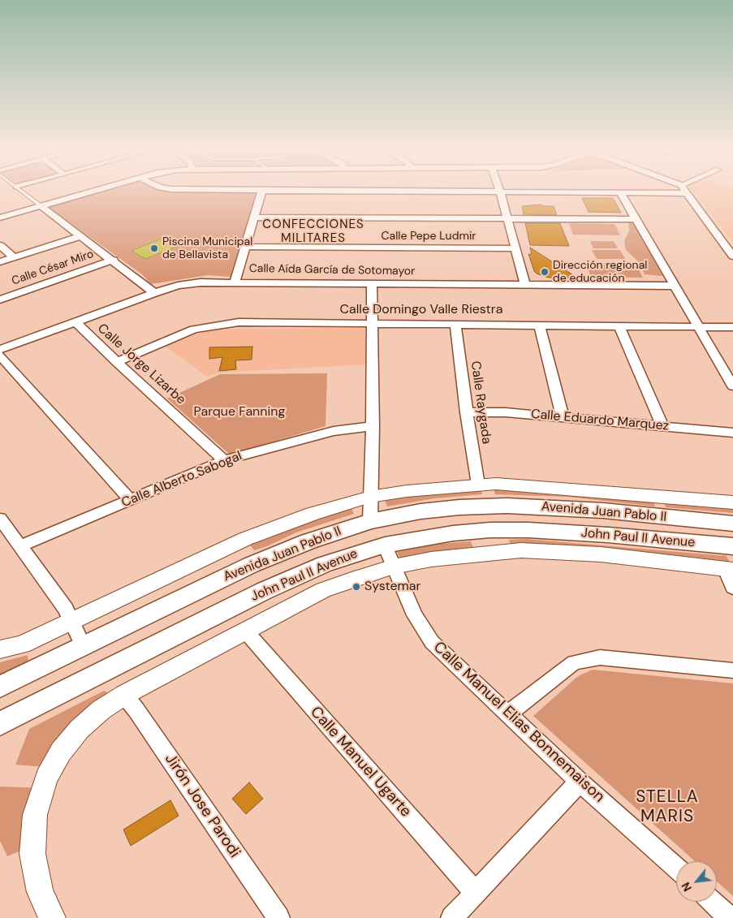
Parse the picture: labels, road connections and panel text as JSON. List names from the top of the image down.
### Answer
{
  "streets": {
    "main road": ["Avenida Juan Pablo II", "John Paul II Avenue"],
    "street": [
      "Calle Pepe Ludmir",
      "Calle César Miro",
      "Calle Aída García de Sotomayor",
      "Calle Domingo Valle Riestra",
      "Calle Jorge Lizarbe",
      "Calle Raygada",
      "Calle Eduardo Marquez",
      "Calle Alberto Sabogal",
      "Calle Manuel Elias Bonnemaison",
      "Calle Manuel Ugarte",
      "Jirón Jose Parodi"
    ]
  },
  "crossings": [
    ["Calle Aída García de Sotomayor", "Calle Jorge Lizarbe"],
    ["Calle Domingo Valle Riestra", "Calle Jorge Lizarbe"],
    ["Calle Domingo Valle Riestra", "Calle Raygada"],
    ["Calle Jorge Lizarbe", "Calle Alberto Sabogal"],
    ["Calle Raygada", "Calle Eduardo Marquez"],
    ["John Paul II Avenue", "Calle Manuel Elias Bonnemaison"],
    ["John Paul II Avenue", "Calle Manuel Ugarte"],
    ["John Paul II Avenue", "Jirón Jose Parodi"]
  ],
  "districts": ["CONFECCIONES MILITARES", "STELLA MARIS"],
  "parks": ["Parque Fanning"],
  "places": ["Piscina Municipal de Bellavista", "Dirección regional de educación", "Systemar"],
  "north": "bottom left"
}
